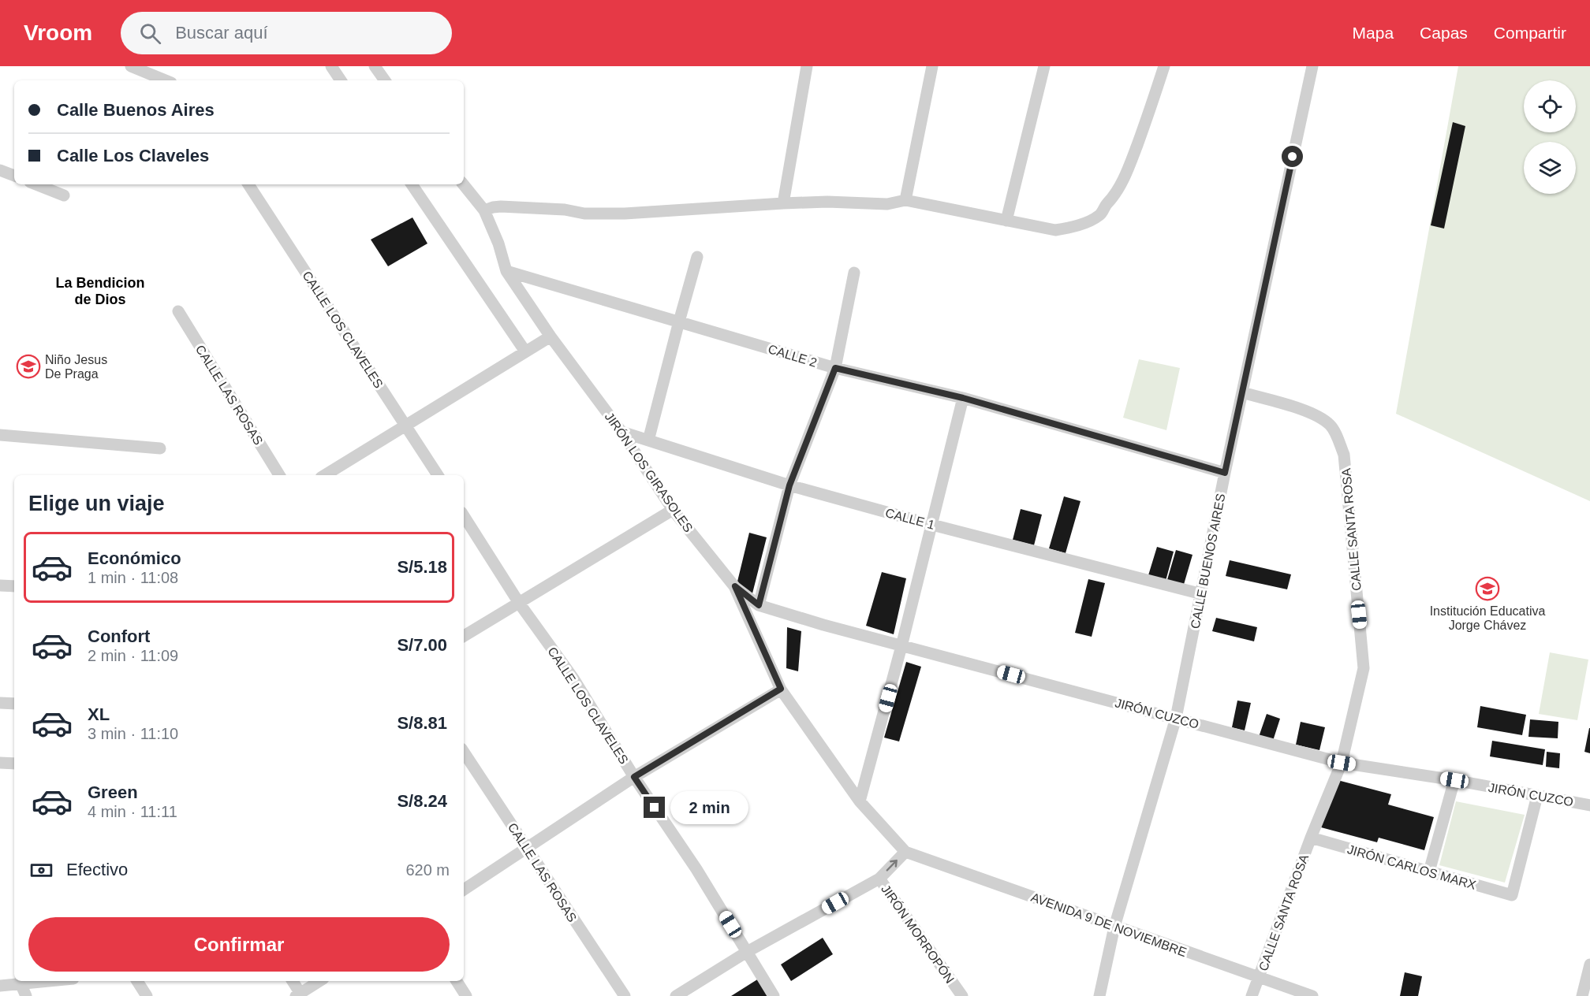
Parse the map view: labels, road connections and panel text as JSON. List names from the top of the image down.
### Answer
{
  "streets": {
    "street": [
      "CALLE LOS CLAVELES",
      "CALLE 2",
      "CALLE LAS ROSAS",
      "JIRÓN LOS GIRASOLES",
      "CALLE 1",
      "CALLE SANTA ROSA",
      "CALLE BUENOS AIRES",
      "JIRÓN CUZCO",
      "JIRÓN CARLOS MARX",
      "AVENIDA 9 DE NOVIEMBRE",
      "JIRÓN MORROPÓN"
    ]
  },
  "crossings": [
    ["CALLE 2", "JIRÓN LOS GIRASOLES"],
    ["CALLE 2", "CALLE BUENOS AIRES"],
    ["JIRÓN LOS GIRASOLES", "CALLE 1"],
    ["JIRÓN LOS GIRASOLES", "JIRÓN CUZCO"],
    ["JIRÓN LOS GIRASOLES", "AVENIDA 9 DE NOVIEMBRE"],
    ["JIRÓN LOS GIRASOLES", "JIRÓN MORROPÓN"],
    ["CALLE 1", "CALLE BUENOS AIRES"],
    ["CALLE SANTA ROSA", "CALLE BUENOS AIRES"],
    ["CALLE SANTA ROSA", "JIRÓN CUZCO"],
    ["CALLE SANTA ROSA", "JIRÓN CARLOS MARX"],
    ["CALLE SANTA ROSA", "AVENIDA 9 DE NOVIEMBRE"],
    ["CALLE BUENOS AIRES", "JIRÓN CUZCO"],
    ["CALLE BUENOS AIRES", "AVENIDA 9 DE NOVIEMBRE"],
    ["JIRÓN CUZCO", "JIRÓN CARLOS MARX"],
    ["AVENIDA 9 DE NOVIEMBRE", "JIRÓN MORROPÓN"]
  ],
  "districts": ["La Bendicion de Dios"],
  "places": {
    "school or university": ["Niño Jesus De Praga", "Institución Educativa Jorge Chávez"]
  },
  "page": {
    "header": "Vroom",
    "search": "Buscar aquí",
    "nav": ["Mapa", "Capas", "Compartir"],
    "banner": ["Calle Buenos Aires", "Calle Los Claveles"],
    "heading": "Elige un viaje",
    "list": [
      {
        "name": "Económico",
        "note": "1 min · 11:08",
        "value": "S/5.18"
      },
      {
        "name": "Confort",
        "note": "2 min · 11:09",
        "value": "S/7.00"
      },
      {
        "name": "XL",
        "note": "3 min · 11:10",
        "value": "S/8.81"
      },
      {
        "name": "Green",
        "note": "4 min · 11:11",
        "value": "S/8.24"
      }
    ],
    "bubble": "2 min",
    "pay": ["Efectivo", "620 m"],
    "buttons": "Confirmar"
  }
}
